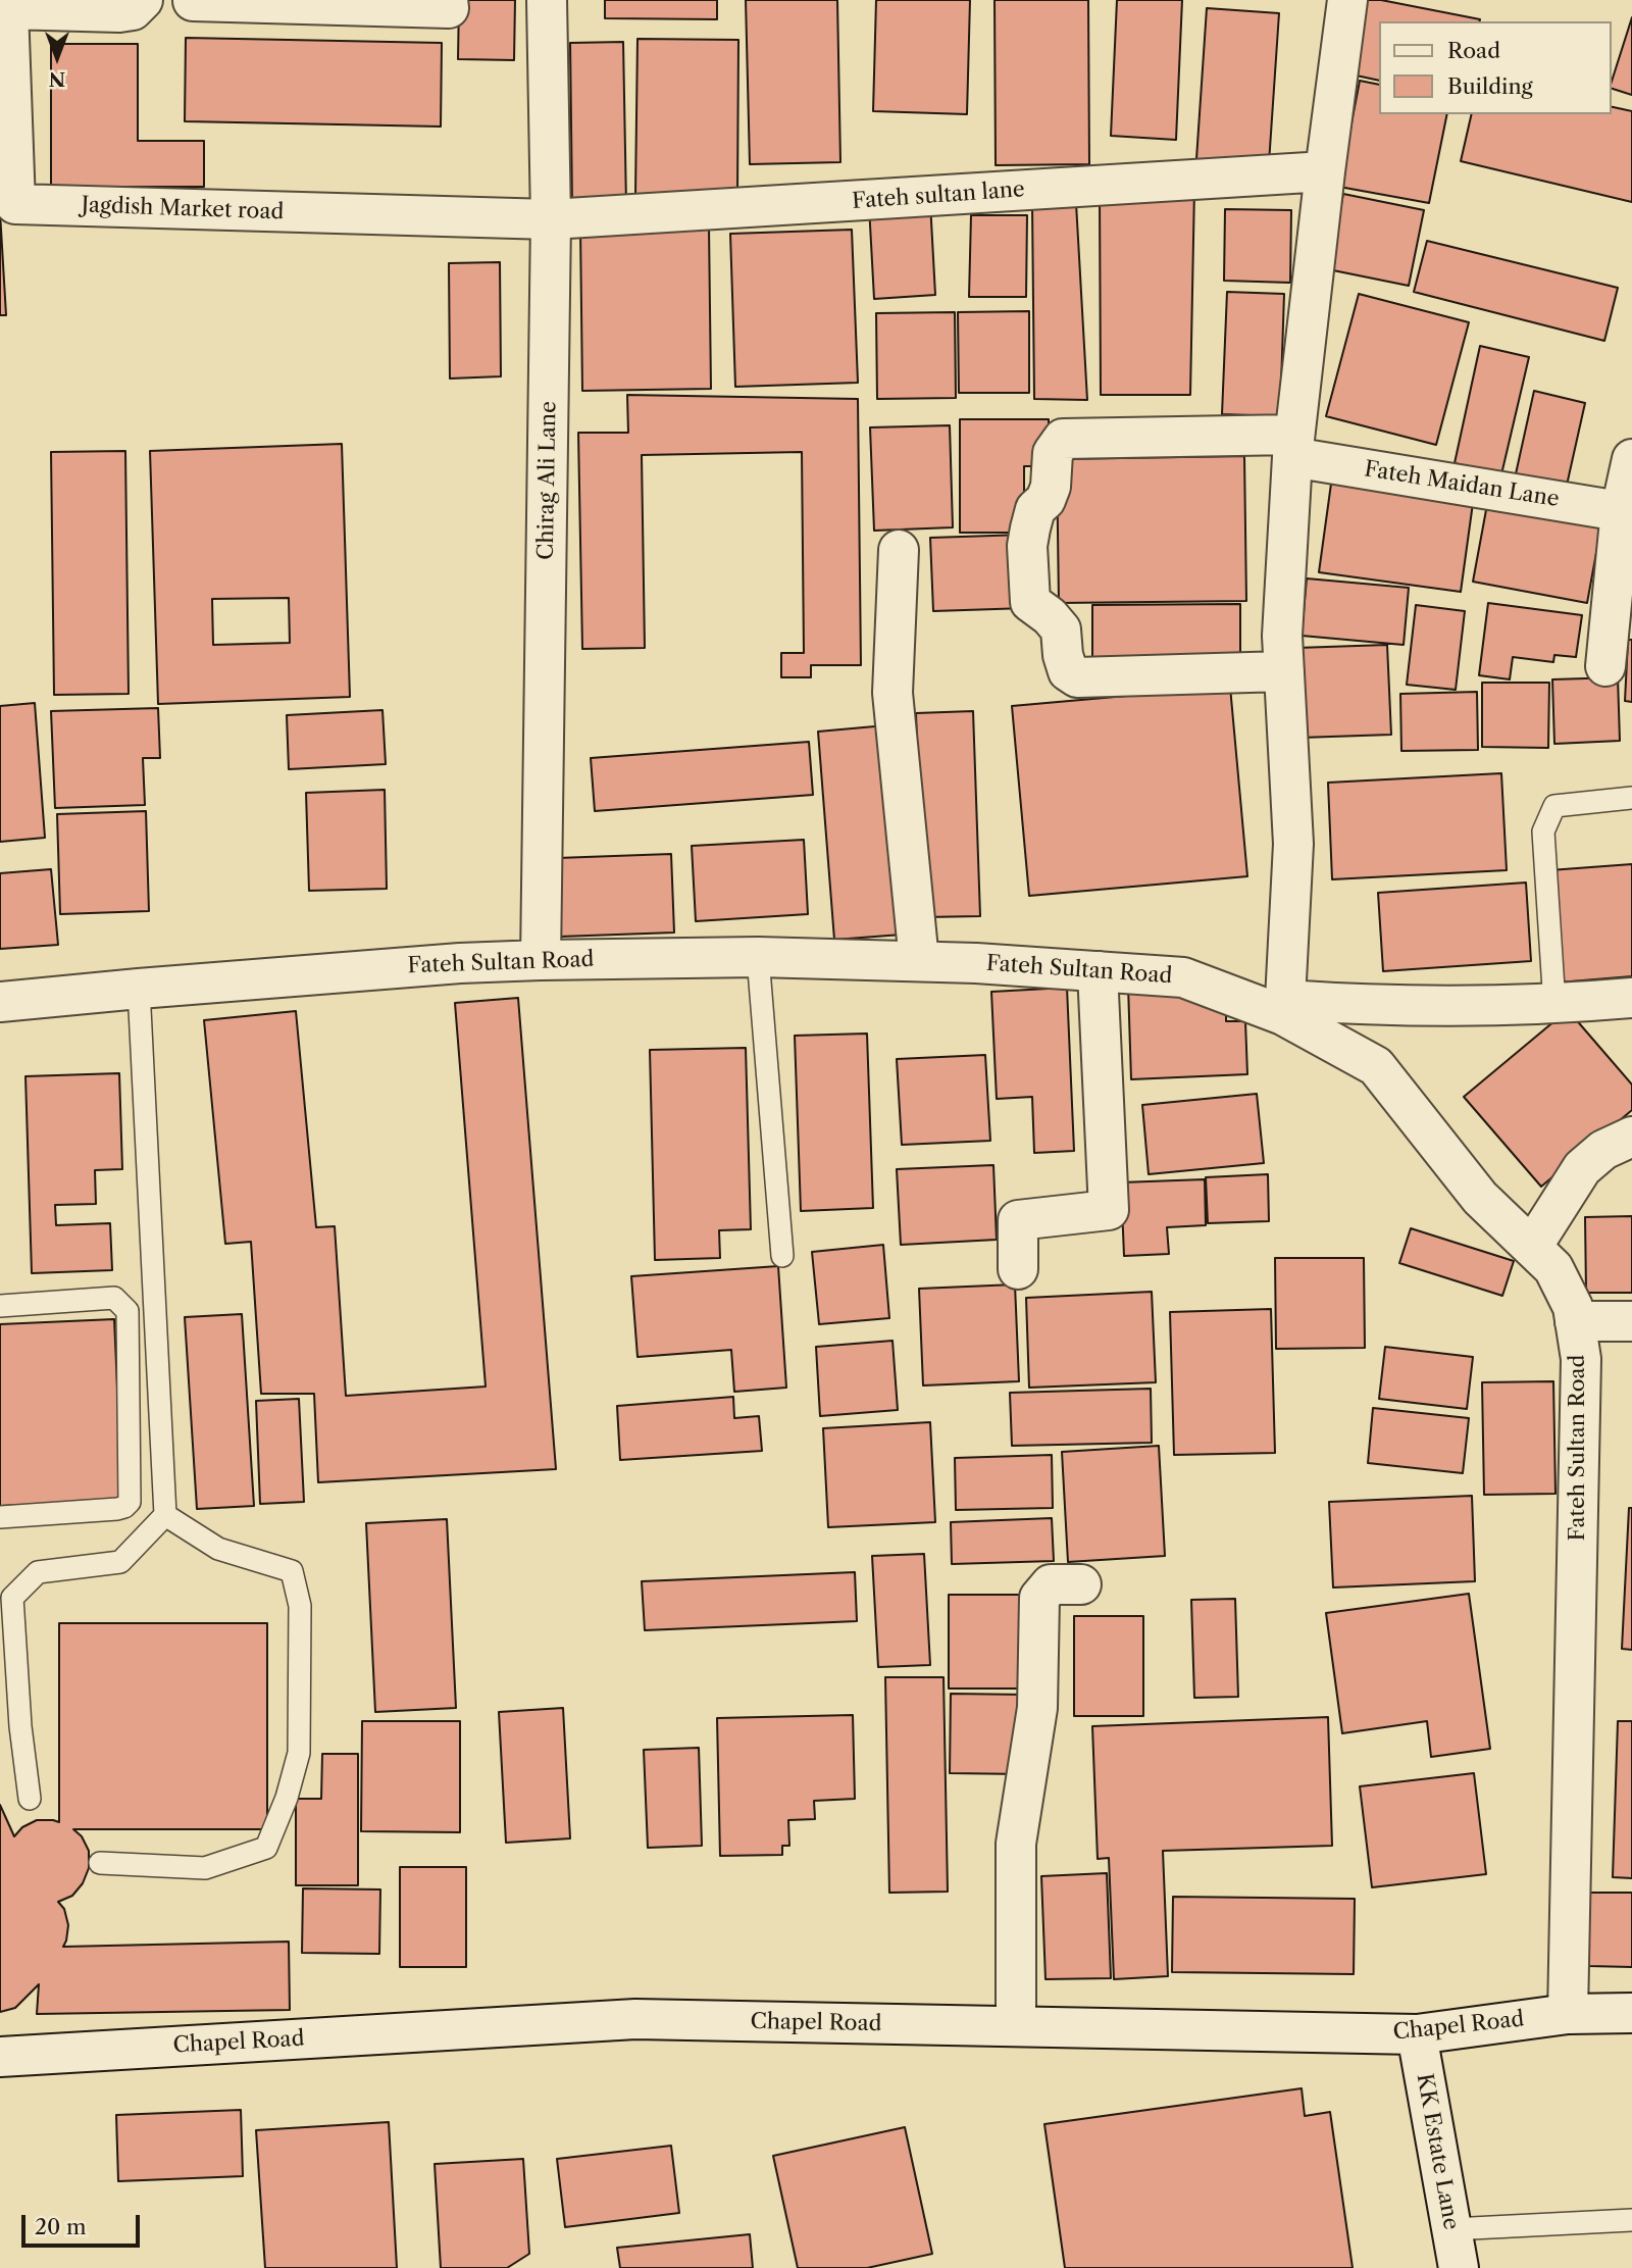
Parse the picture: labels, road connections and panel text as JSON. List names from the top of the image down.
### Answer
{
  "streets": {
    "street": [
      "Fateh sultan lane",
      "Jagdish Market road",
      "Chirag Ali Lane",
      "Fateh Maidan Lane",
      "Fateh Sultan Road",
      "Chapel Road",
      "KK Estate Lane"
    ]
  },
  "crossings": [
    ["Fateh sultan lane", "Jagdish Market road"],
    ["Fateh sultan lane", "Chirag Ali Lane"],
    ["Jagdish Market road", "Chirag Ali Lane"],
    ["Chirag Ali Lane", "Fateh Sultan Road"],
    ["Fateh Sultan Road", "Chapel Road"],
    ["Chapel Road", "KK Estate Lane"]
  ],
  "legend": ["Road", "Building"],
  "scale_bar": "20 m",
  "north": "bottom"
}
